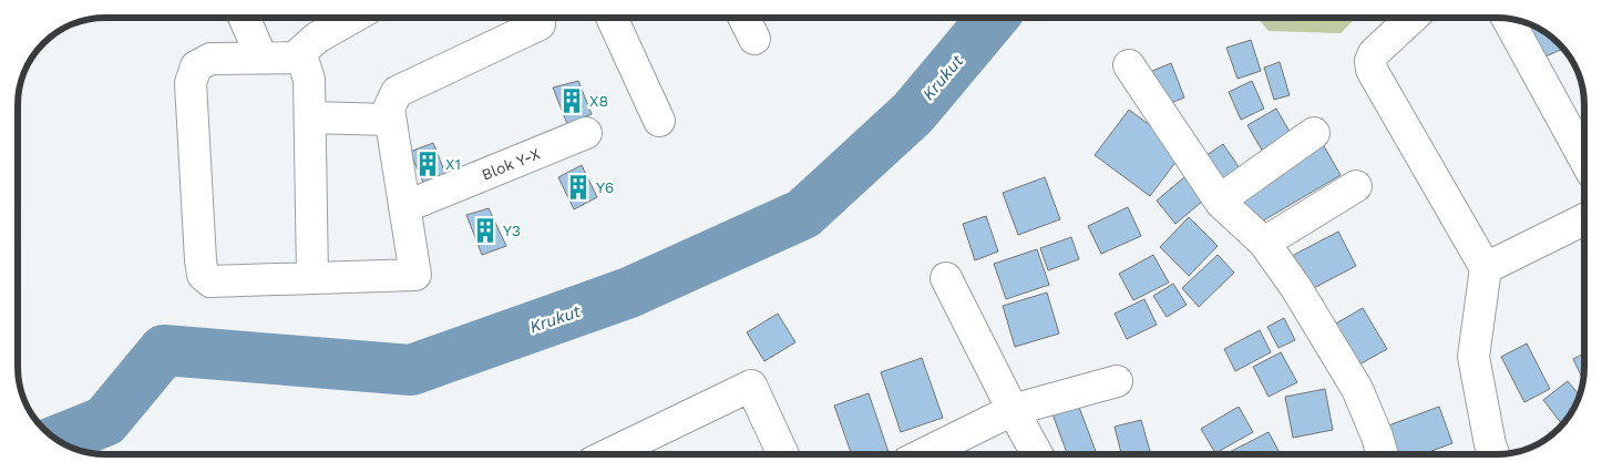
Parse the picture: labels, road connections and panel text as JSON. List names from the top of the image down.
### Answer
{
  "streets": {
    "street": ["Blok Y-X"]
  },
  "water": ["Krukut"],
  "places": {
    "building": [
      "X8",
      "X1",
      "Y6",
      "Y3"
    ]
  }
}
